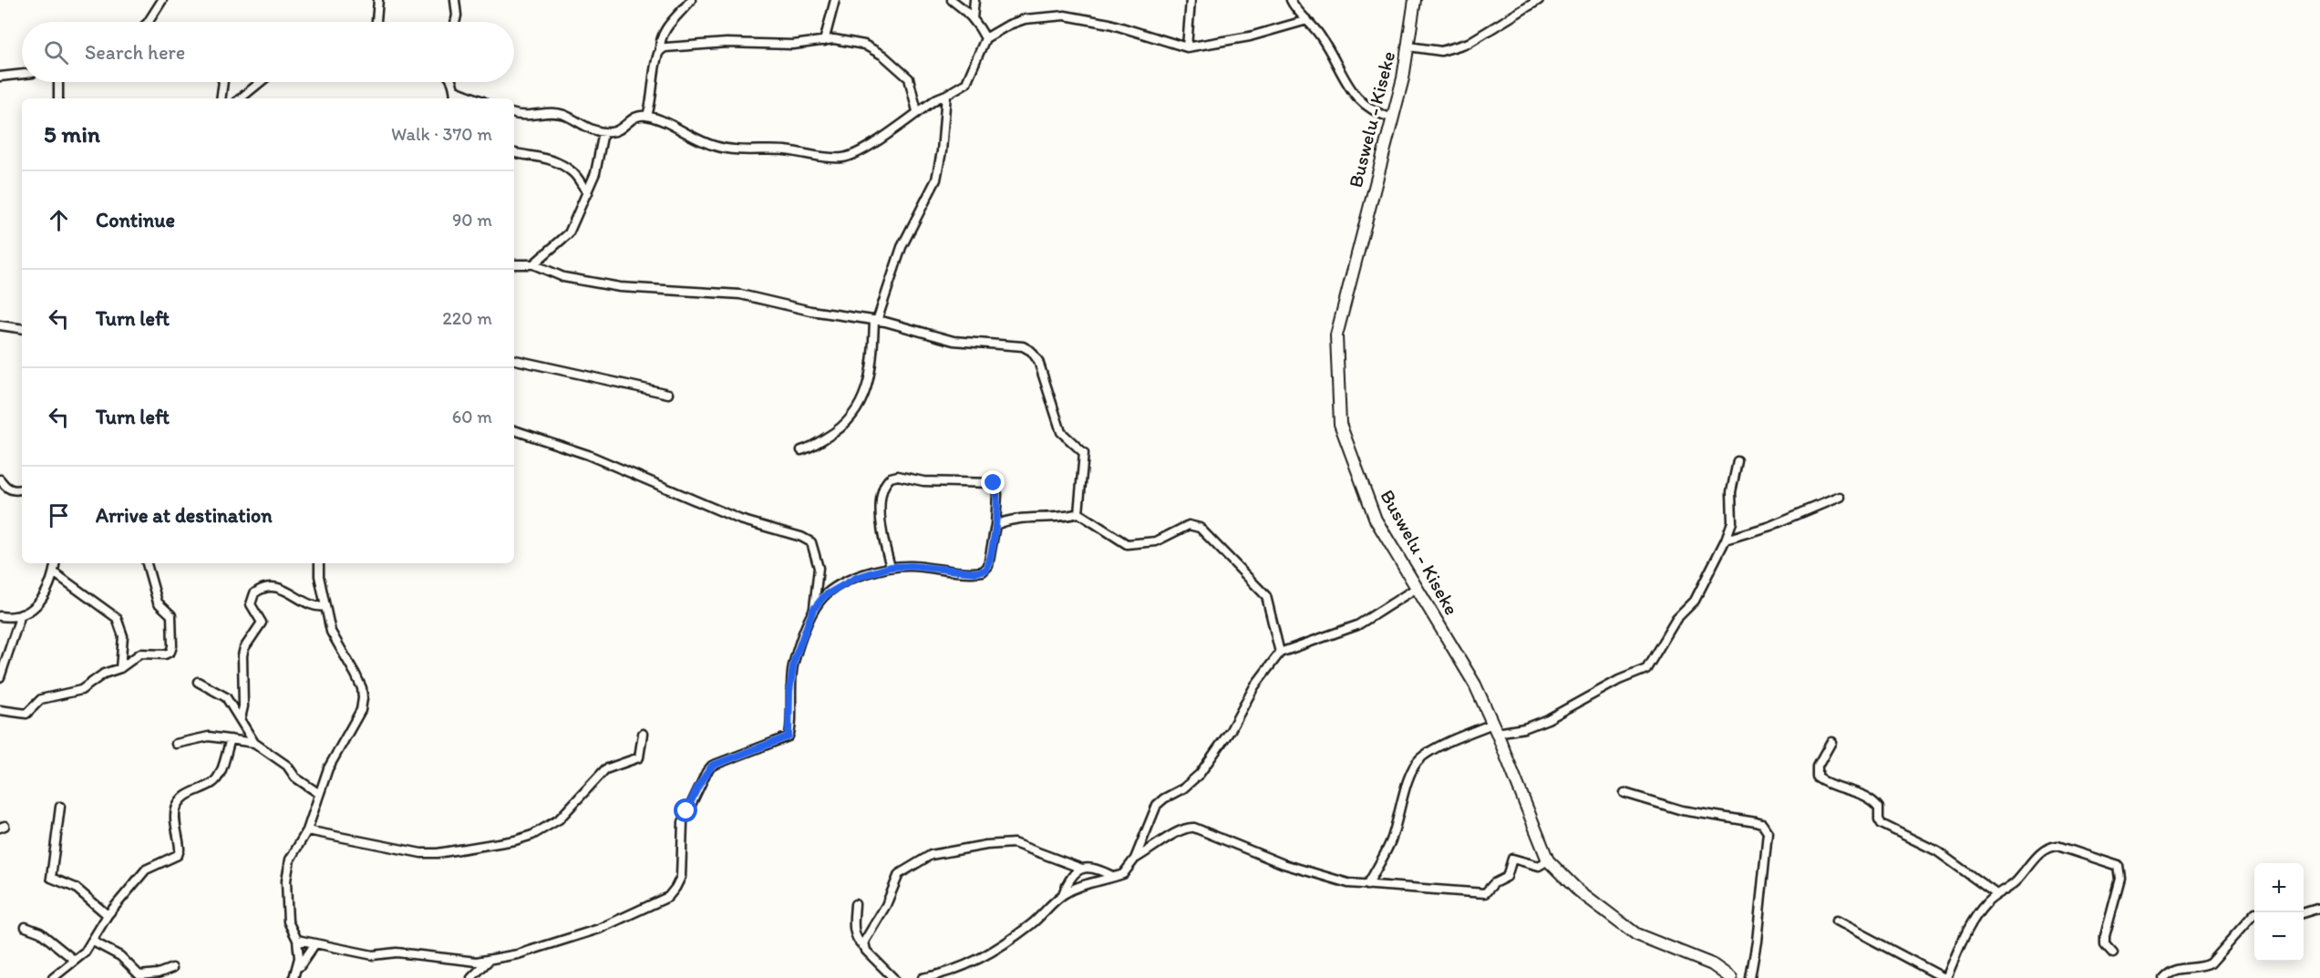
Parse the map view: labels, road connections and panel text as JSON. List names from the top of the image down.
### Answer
{
  "streets": {
    "main road": ["Buswelu - Kiseke"]
  },
  "page": {
    "search": "Search here",
    "heading": ["5 min", "Walk · 370 m"],
    "list": [
      ["Continue", "90 m"],
      ["Turn left", "220 m"],
      ["Turn left", "60 m"],
      "Arrive at destination"
    ],
    "map_buttons": ["+", "−"]
  }
}
